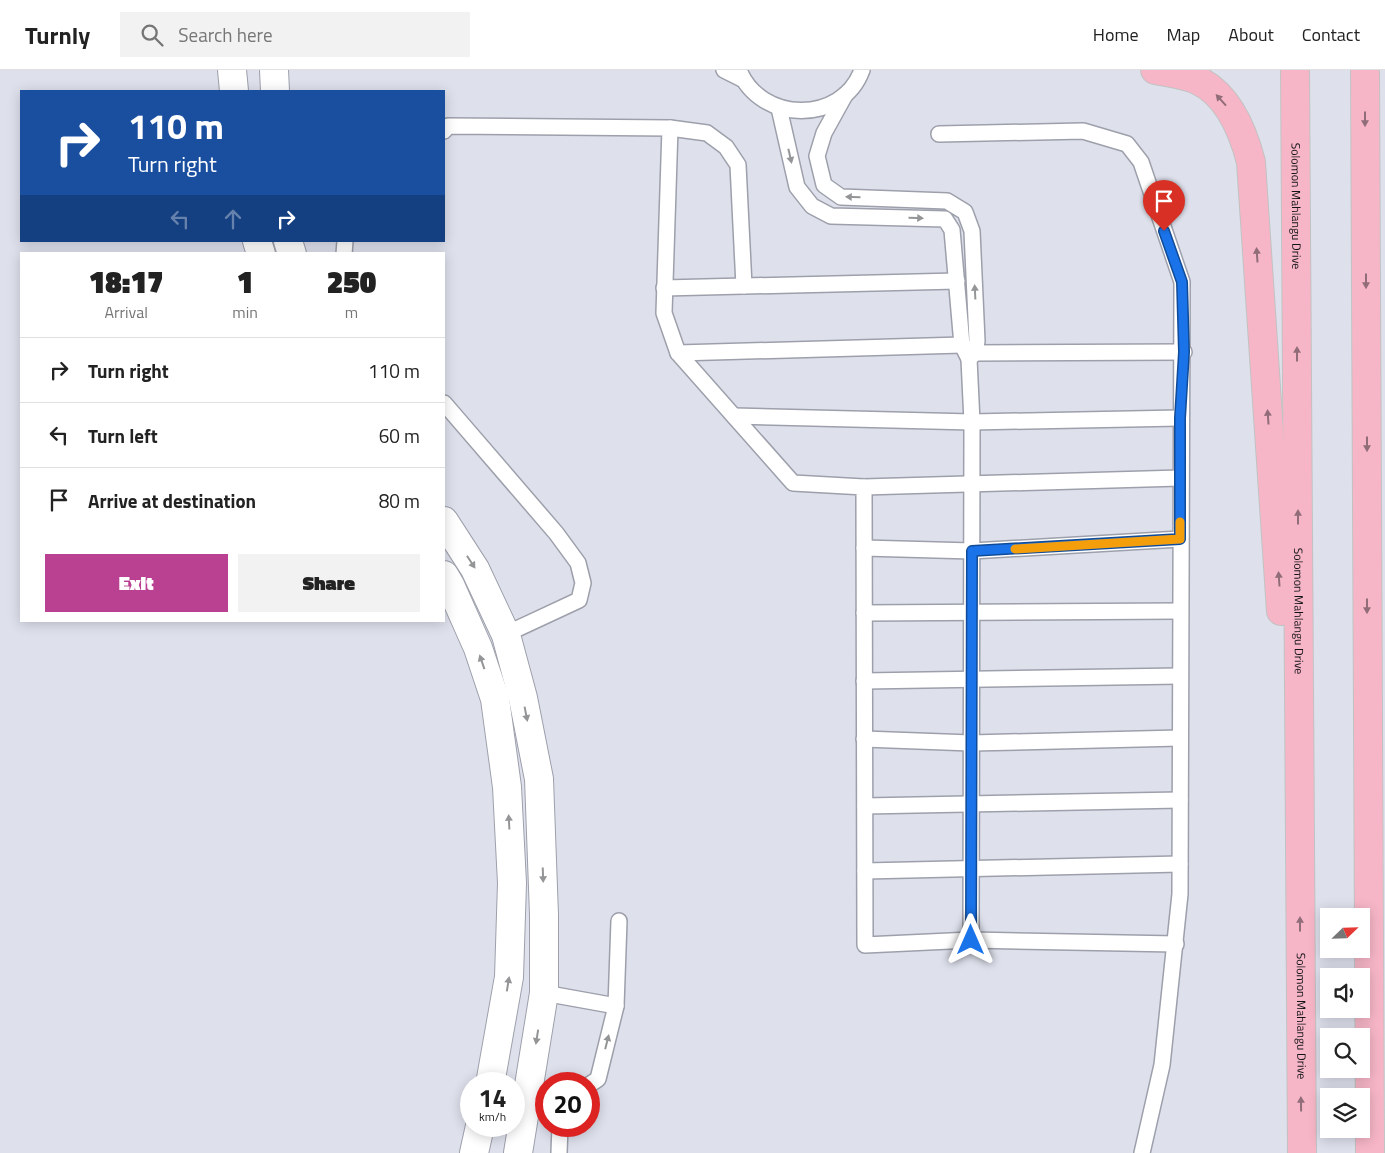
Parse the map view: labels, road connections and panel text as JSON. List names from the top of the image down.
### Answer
{
  "streets": {
    "main road": ["Solomon Mahlangu Drive"]
  },
  "north": "top right",
  "page": {
    "header": "Turnly",
    "search": "Search here",
    "nav": [
      "Home",
      "Map",
      "About",
      "Contact"
    ],
    "turn": ["110 m", "Turn right"],
    "eta": [
      "18:17",
      "Arrival",
      "1",
      "min",
      "250",
      "m"
    ],
    "list": [
      {
        "name": "Turn right",
        "value": "110 m"
      },
      {
        "name": "Turn left",
        "value": "60 m"
      },
      {
        "name": "Arrive at destination",
        "value": "80 m"
      }
    ],
    "buttons": ["Exit", "Share"],
    "speed": "14 km/h",
    "limit": "20"
  }
}
